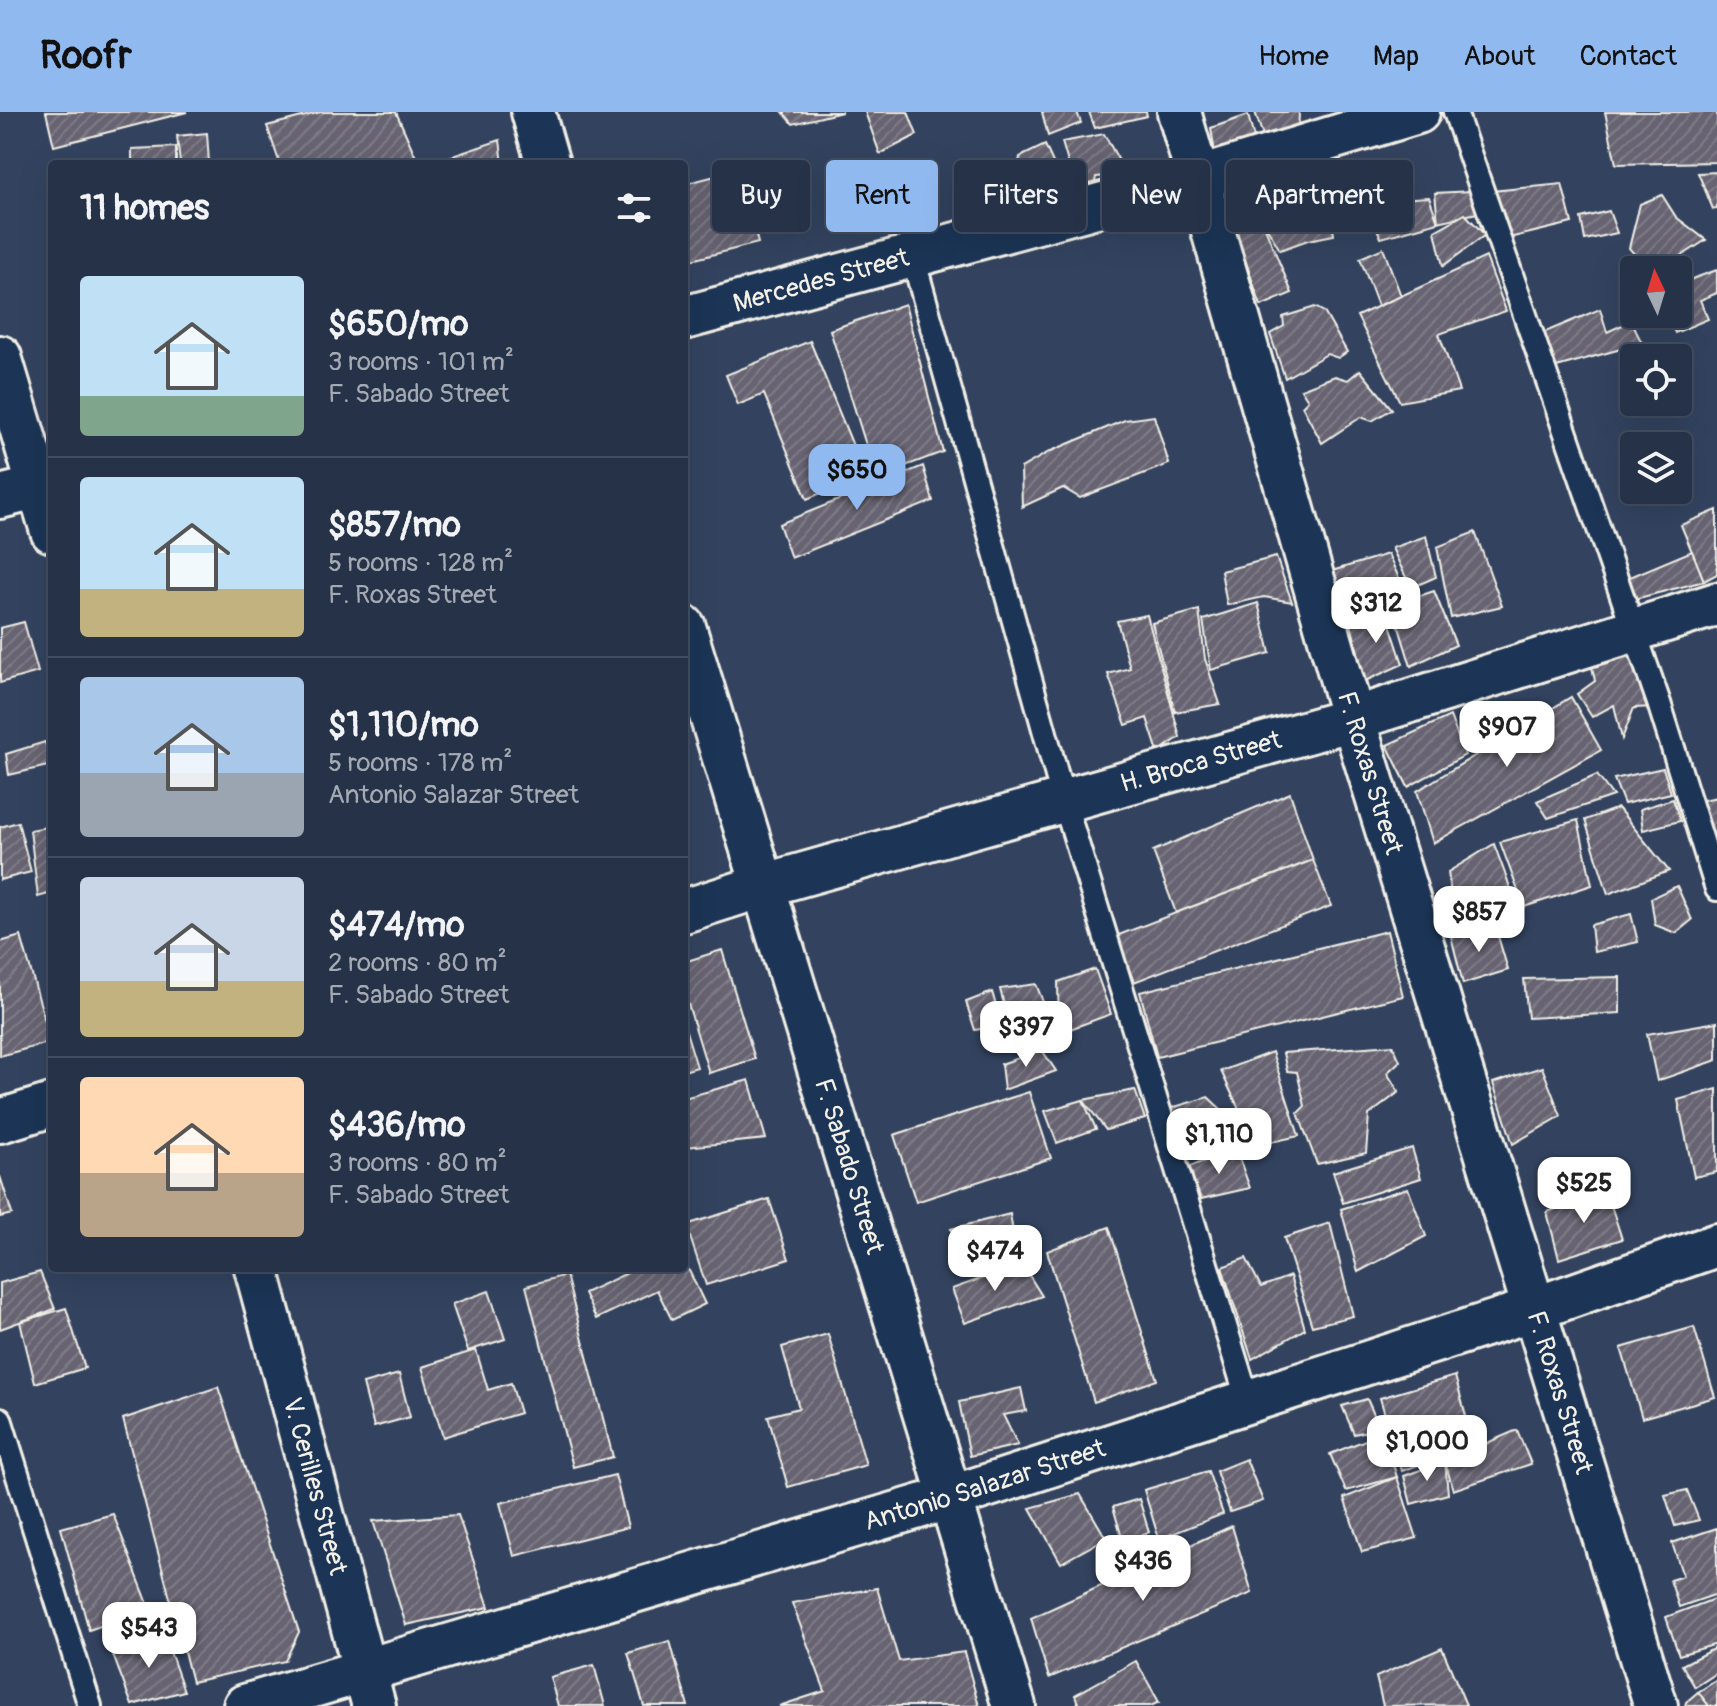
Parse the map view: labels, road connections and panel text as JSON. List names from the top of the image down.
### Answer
{
  "streets": {
    "street": [
      "Mercedes Street",
      "H. Broca Street",
      "F. Roxas Street",
      "F. Sabado Street",
      "Antonio Salazar Street",
      "V. Cerilles Street"
    ]
  },
  "crossings": [
    ["H. Broca Street", "F. Roxas Street"],
    ["H. Broca Street", "F. Sabado Street"],
    ["F. Roxas Street", "Antonio Salazar Street"],
    ["F. Sabado Street", "Antonio Salazar Street"],
    ["Antonio Salazar Street", "V. Cerilles Street"]
  ],
  "north": "top",
  "page": {
    "header": "Roofr",
    "nav": [
      "Home",
      "Map",
      "About",
      "Contact"
    ],
    "chip": [
      "Buy",
      "Rent",
      "Filters",
      "New",
      "Apartment"
    ],
    "heading": "11 homes",
    "list": [
      {
        "name": "$650/mo",
        "note": "3 rooms · 101 m² · F. Sabado Street"
      },
      {
        "name": "$857/mo",
        "note": "5 rooms · 128 m² · F. Roxas Street"
      },
      {
        "name": "$1,110/mo",
        "note": "5 rooms · 178 m² · Antonio Salazar Street"
      },
      {
        "name": "$474/mo",
        "note": "2 rooms · 80 m² · F. Sabado Street"
      },
      {
        "name": "$436/mo",
        "note": "3 rooms · 80 m² · F. Sabado Street"
      }
    ],
    "price": [
      "$650",
      "$312",
      "$907",
      "$857",
      "$397",
      "$1,110",
      "$525",
      "$474",
      "$1,000",
      "$436",
      "$543"
    ]
  }
}
